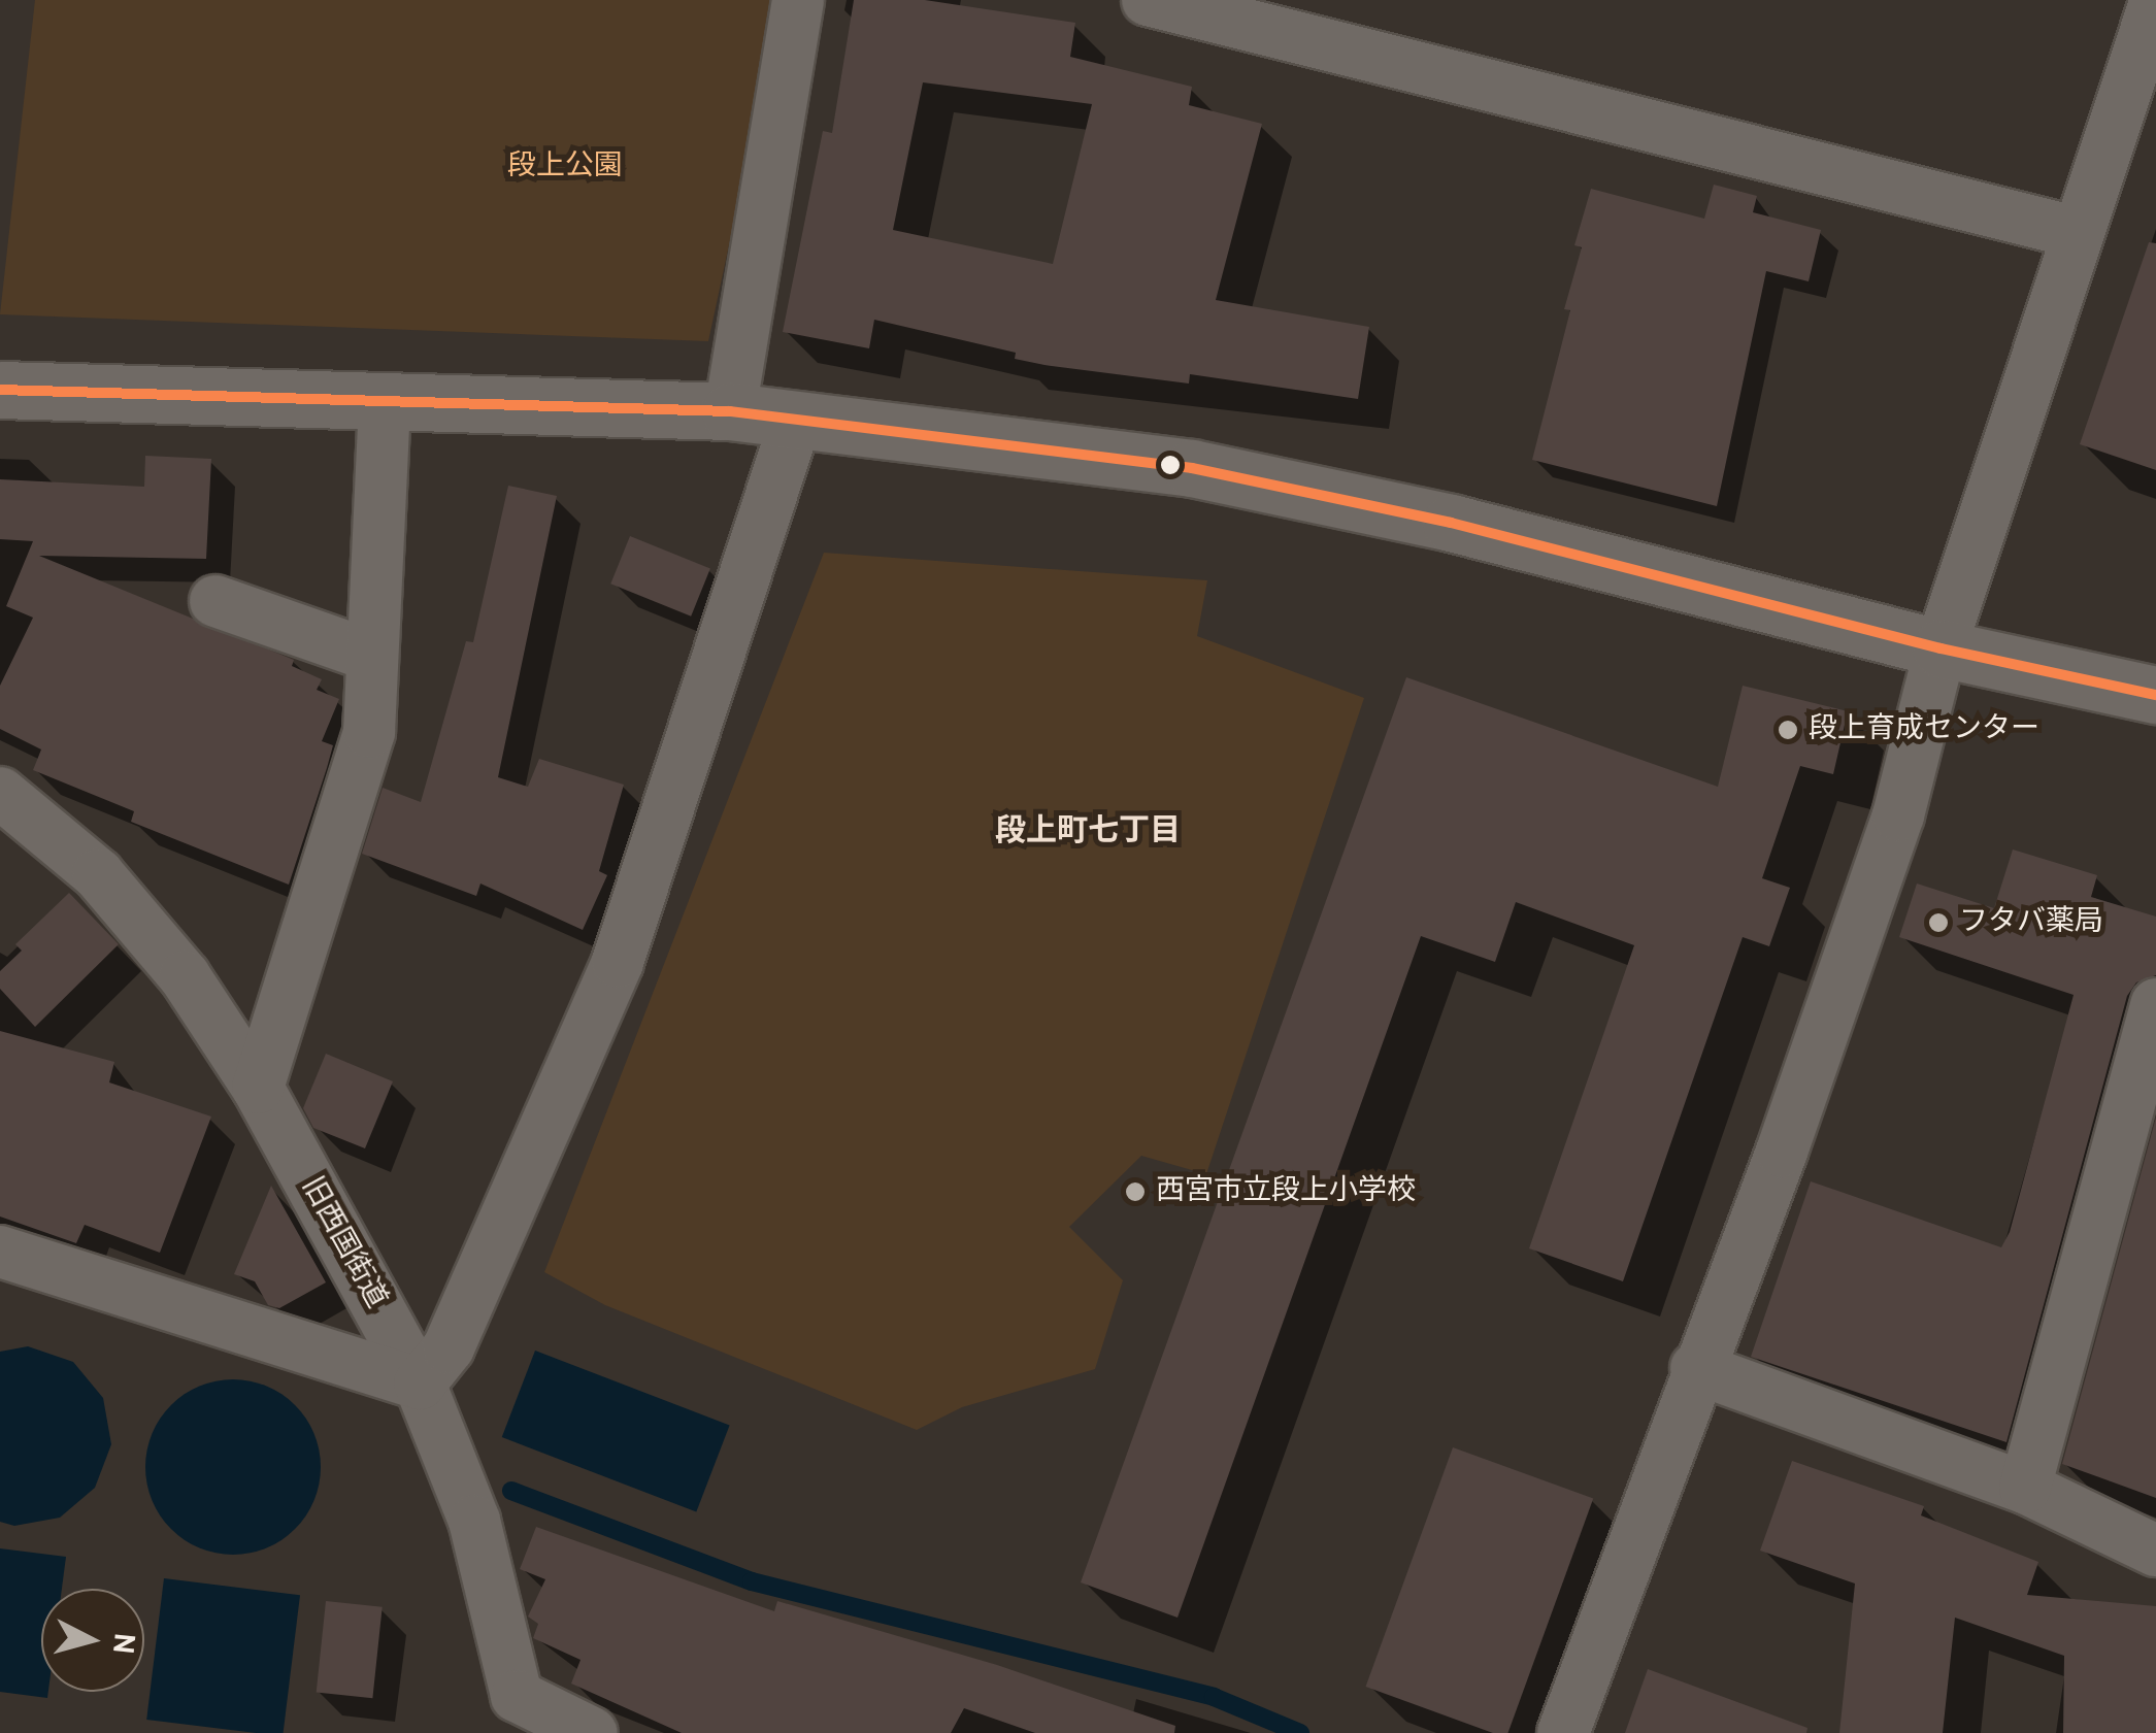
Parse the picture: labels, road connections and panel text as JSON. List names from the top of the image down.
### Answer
{
  "streets": {
    "street": ["旧西国街道"]
  },
  "districts": ["段上町七丁目"],
  "parks": ["段上公園"],
  "places": ["段上育成センター", "フタバ薬局", "西宮市立段上小学校"],
  "north": "right"
}
